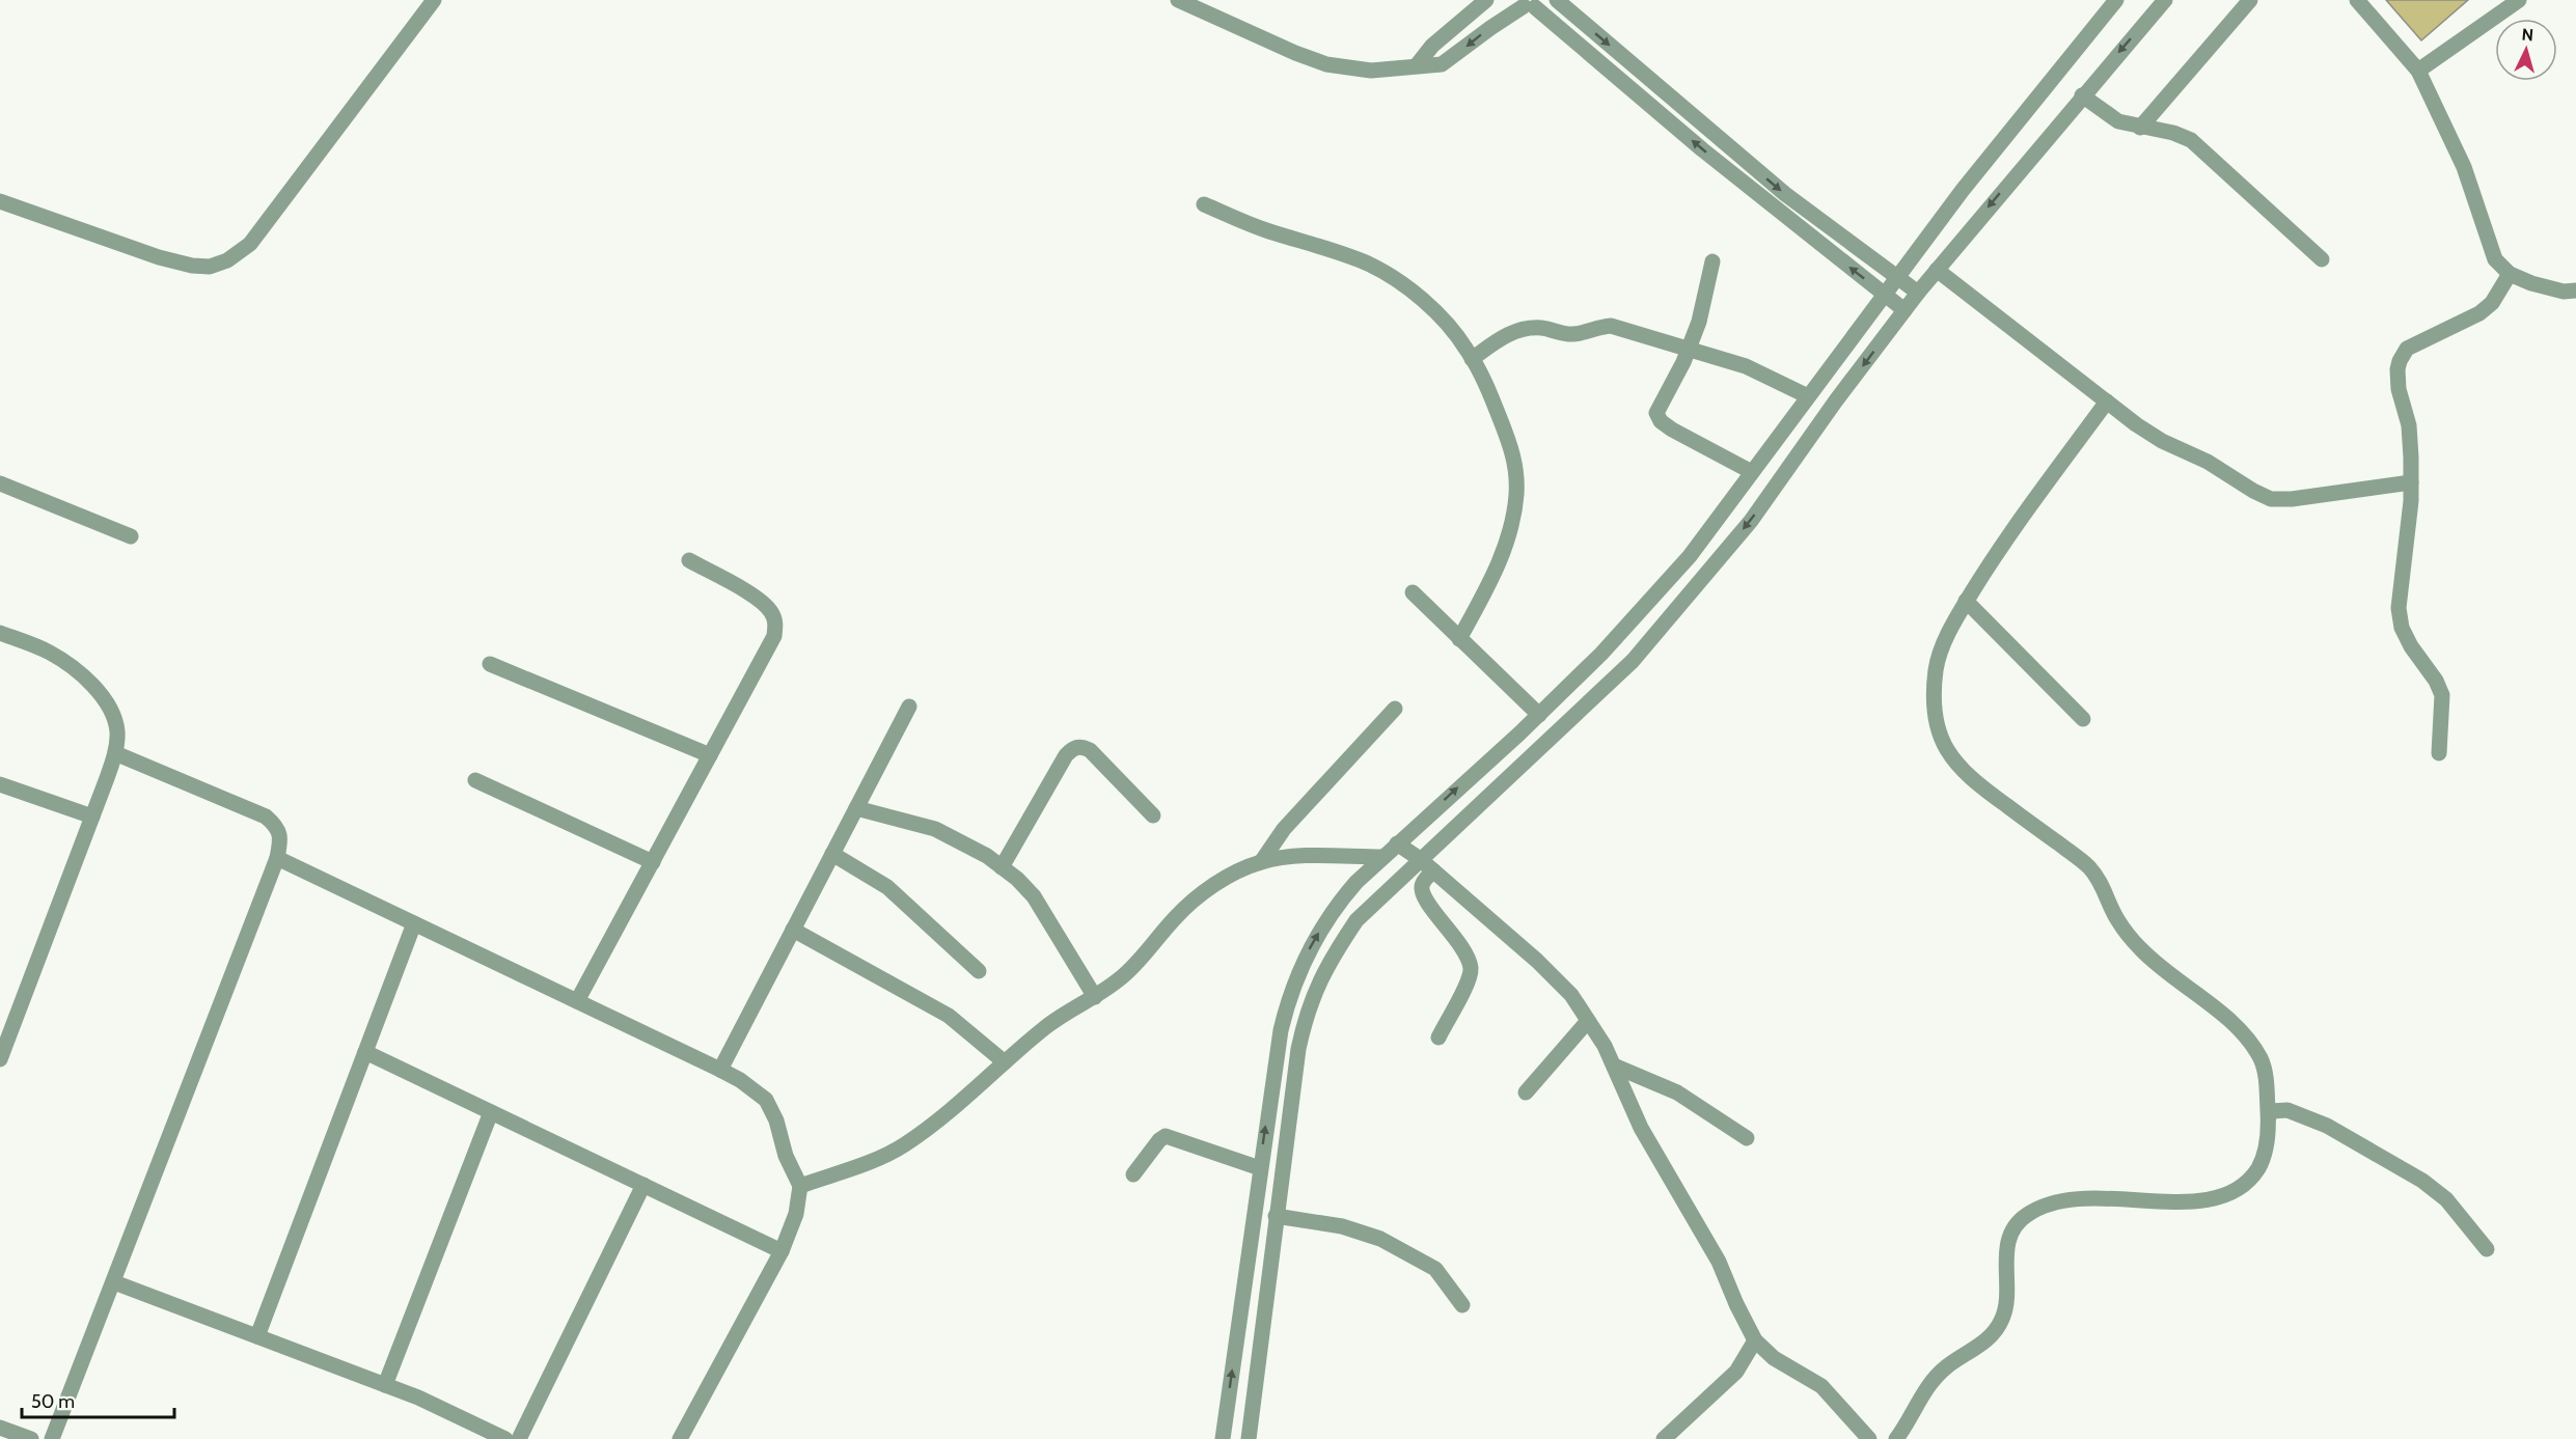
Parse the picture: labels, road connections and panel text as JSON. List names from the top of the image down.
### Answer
{
  "scale_bar": "50 m",
  "north": "top"
}
